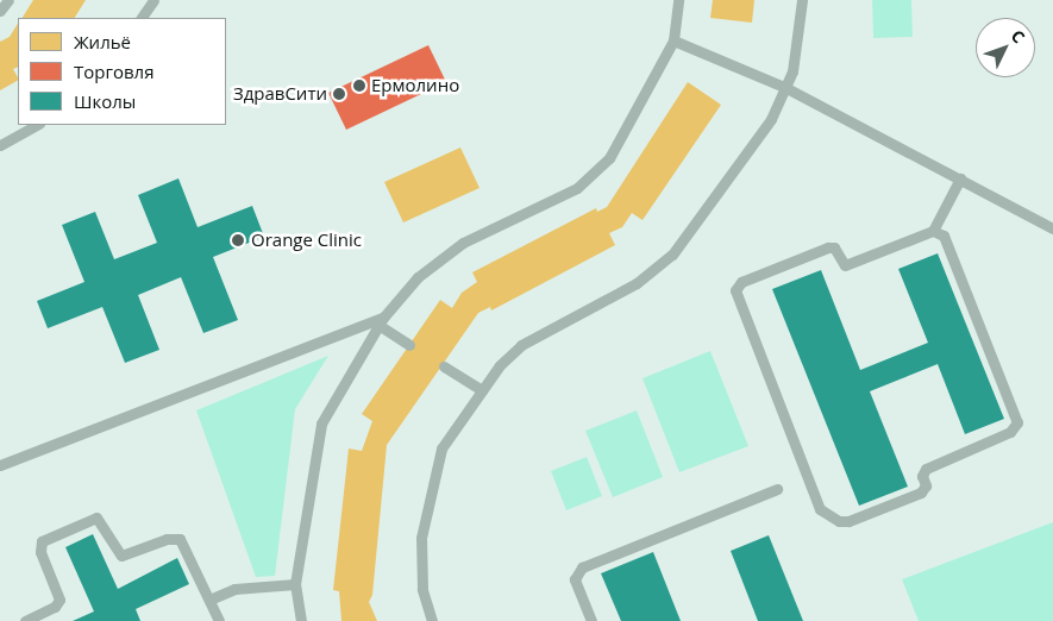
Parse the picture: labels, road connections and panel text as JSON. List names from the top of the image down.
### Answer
{
  "places": ["Ермолино", "ЗдравСити", "Orange Clinic"],
  "legend": ["Жильё", "Торговля", "Школы"],
  "north": "top right"
}
